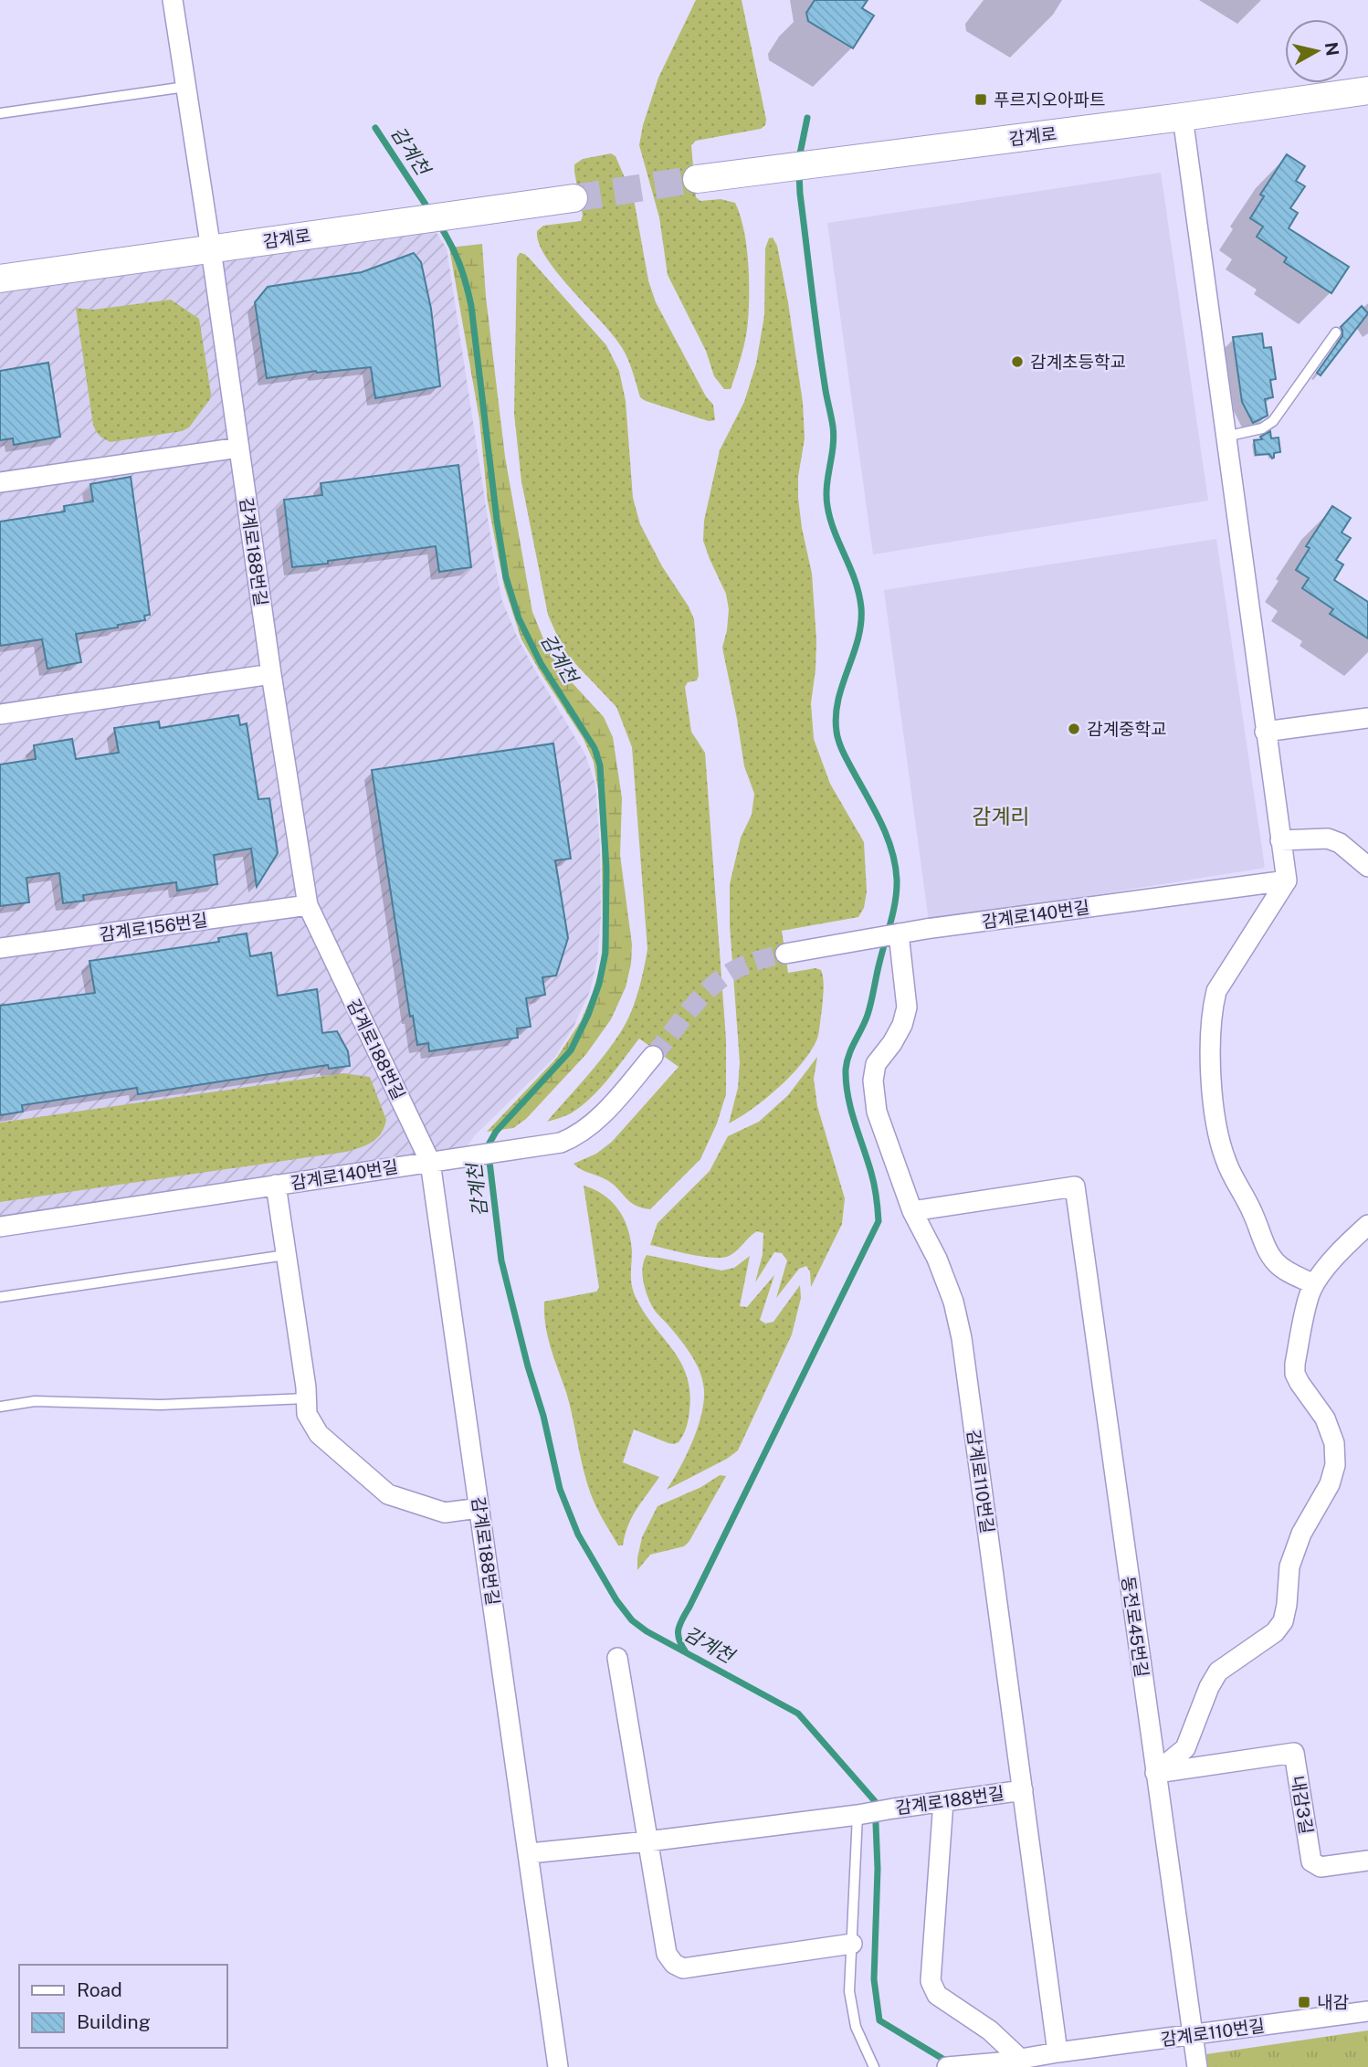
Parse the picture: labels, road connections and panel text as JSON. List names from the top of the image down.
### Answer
{
  "streets": {
    "main road": ["감계로"],
    "street": [
      "감계로188번길",
      "감계로140번길",
      "감계로156번길",
      "감계로110번길",
      "동전로45번길",
      "내감3길"
    ]
  },
  "crossings": [
    ["감계로", "감계로188번길"],
    ["감계로188번길", "감계로140번길"],
    ["감계로188번길", "감계로156번길"],
    ["감계로188번길", "감계로110번길"],
    ["감계로140번길", "감계로110번길"],
    ["감계로110번길", "동전로45번길"],
    ["동전로45번길", "내감3길"]
  ],
  "districts": ["감계리"],
  "water": ["감계천"],
  "places": {
    "transit": ["푸르지오아파트", "내감"],
    "other": ["감계초등학교", "감계중학교"]
  },
  "legend": ["Road", "Building"],
  "north": "right"
}
